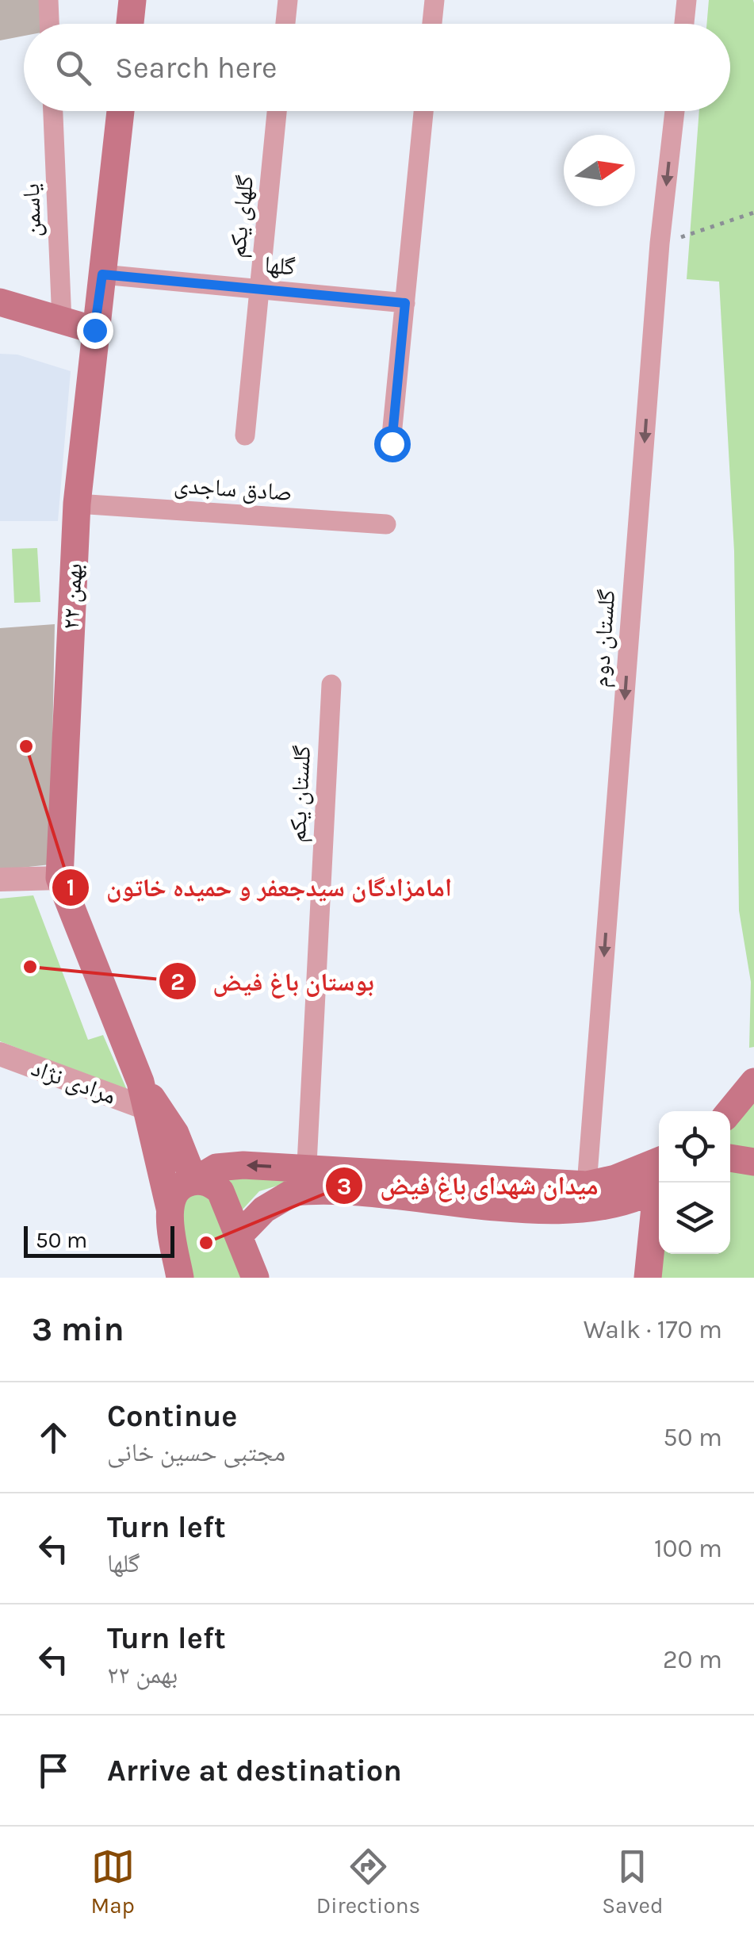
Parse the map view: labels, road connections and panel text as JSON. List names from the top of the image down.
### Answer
{
  "streets": {
    "main road": ["۲۲ بهمن"],
    "street": [
      "یاسمن",
      "گلهای یکم",
      "گلها",
      "صادق ساجدی",
      "گلستان دوم",
      "گلستان یکم",
      "مرادی نژاد"
    ]
  },
  "crossings": [
    ["گلهای یکم", "گلها"],
    ["گلها", "۲۲ بهمن"],
    ["صادق ساجدی", "۲۲ بهمن"],
    ["۲۲ بهمن", "مرادی نژاد"]
  ],
  "one_way": ["گلستان دوم"],
  "places": ["امامزادگان سیدجعفر و حمیده خاتون", "بوستان باغ فیض", "میدان شهدای باغ فیض"],
  "scale_bar": "50 m",
  "north": "right",
  "page": {
    "search": "Search here",
    "scale": "50 m",
    "heading": ["3 min", "Walk · 170 m"],
    "list": [
      ["Continue", "مجتبی حسین خانی", "50 m"],
      ["Turn left", "گلها", "100 m"],
      ["Turn left", "۲۲ بهمن", "20 m"],
      "Arrive at destination"
    ],
    "nav": ["Map", "Directions", "Saved"]
  }
}
